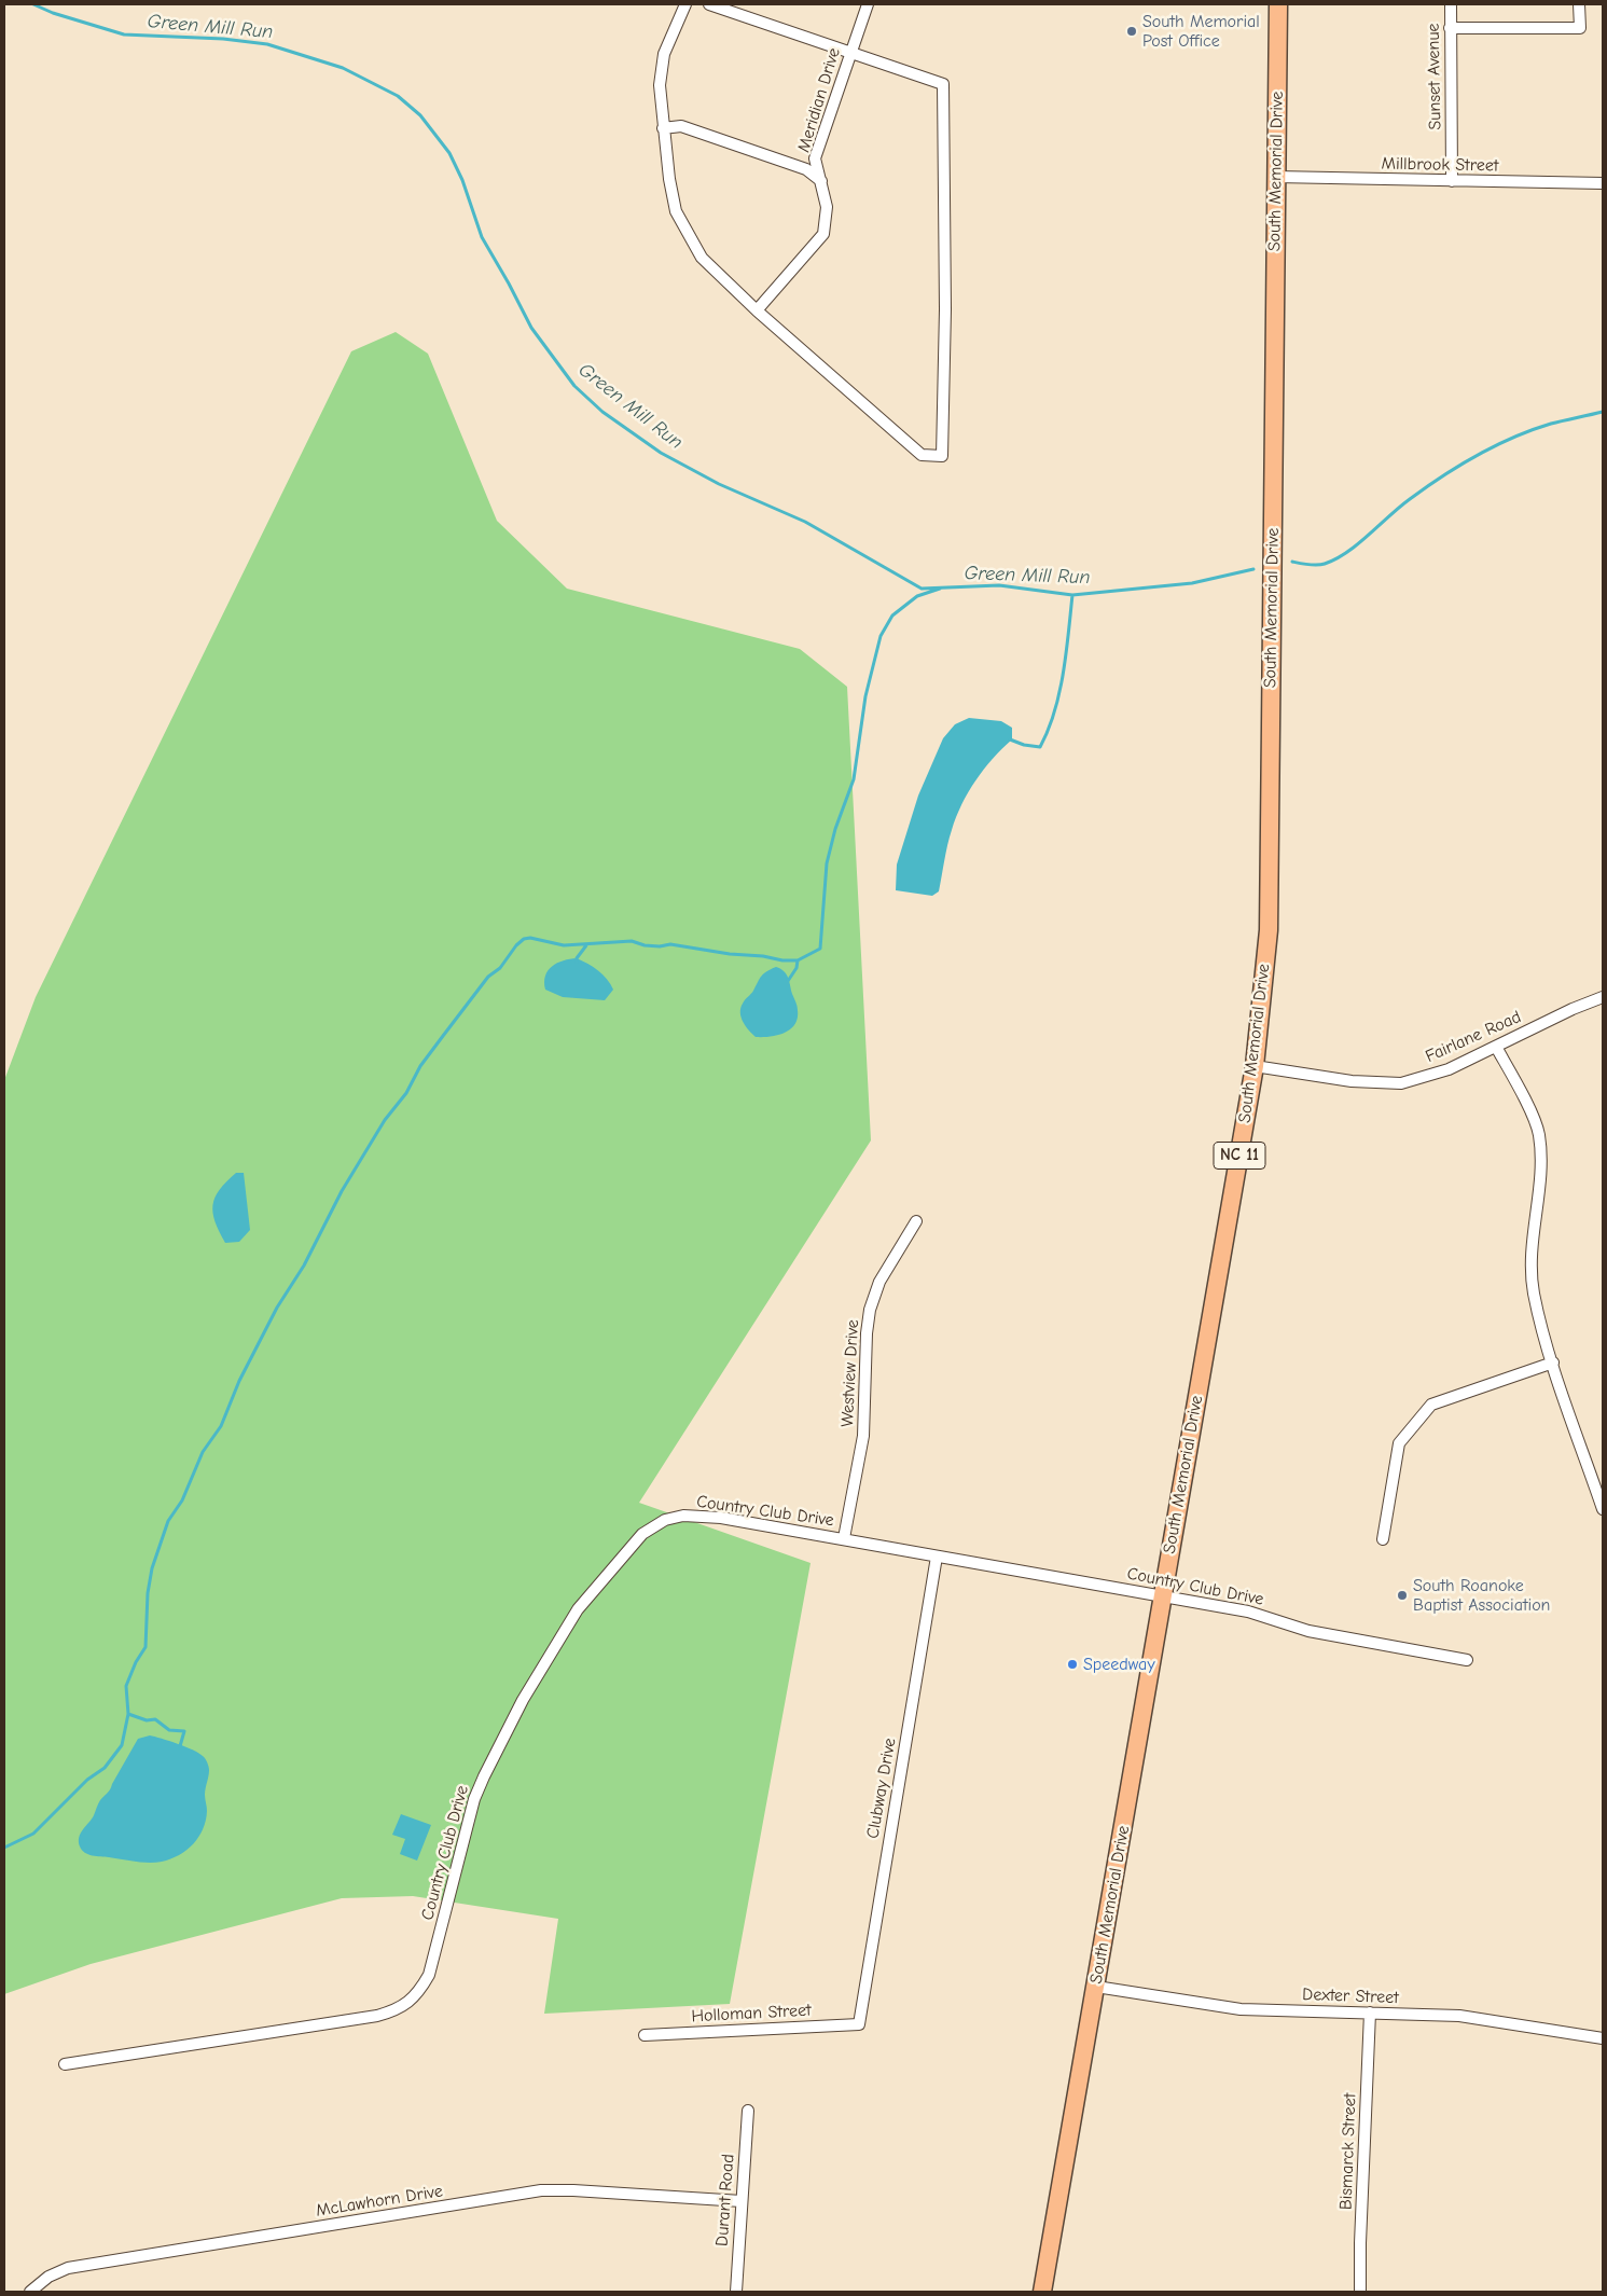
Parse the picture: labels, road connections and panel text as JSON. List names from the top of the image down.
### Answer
{
  "streets": {
    "main road": ["South Memorial Drive", "NC 11"],
    "street": [
      "Sunset Avenue",
      "Meridian Drive",
      "Millbrook Street",
      "Fairlane Road",
      "Westview Drive",
      "Country Club Drive",
      "Clubway Drive",
      "Dexter Street",
      "Holloman Street",
      "Bismarck Street",
      "Durant Road",
      "McLawhorn Drive"
    ]
  },
  "crossings": [
    ["Sunset Avenue", "Millbrook Street"],
    ["Millbrook Street", "South Memorial Drive"],
    ["South Memorial Drive", "Fairlane Road"],
    ["South Memorial Drive", "Country Club Drive"],
    ["South Memorial Drive", "Dexter Street"],
    ["Westview Drive", "Country Club Drive"],
    ["Country Club Drive", "Clubway Drive"],
    ["Clubway Drive", "Holloman Street"],
    ["Dexter Street", "Bismarck Street"],
    ["Durant Road", "McLawhorn Drive"]
  ],
  "water": ["Green Mill Run"],
  "places": ["South Memorial Post Office", "South Roanoke Baptist Association", "Speedway"]
}
